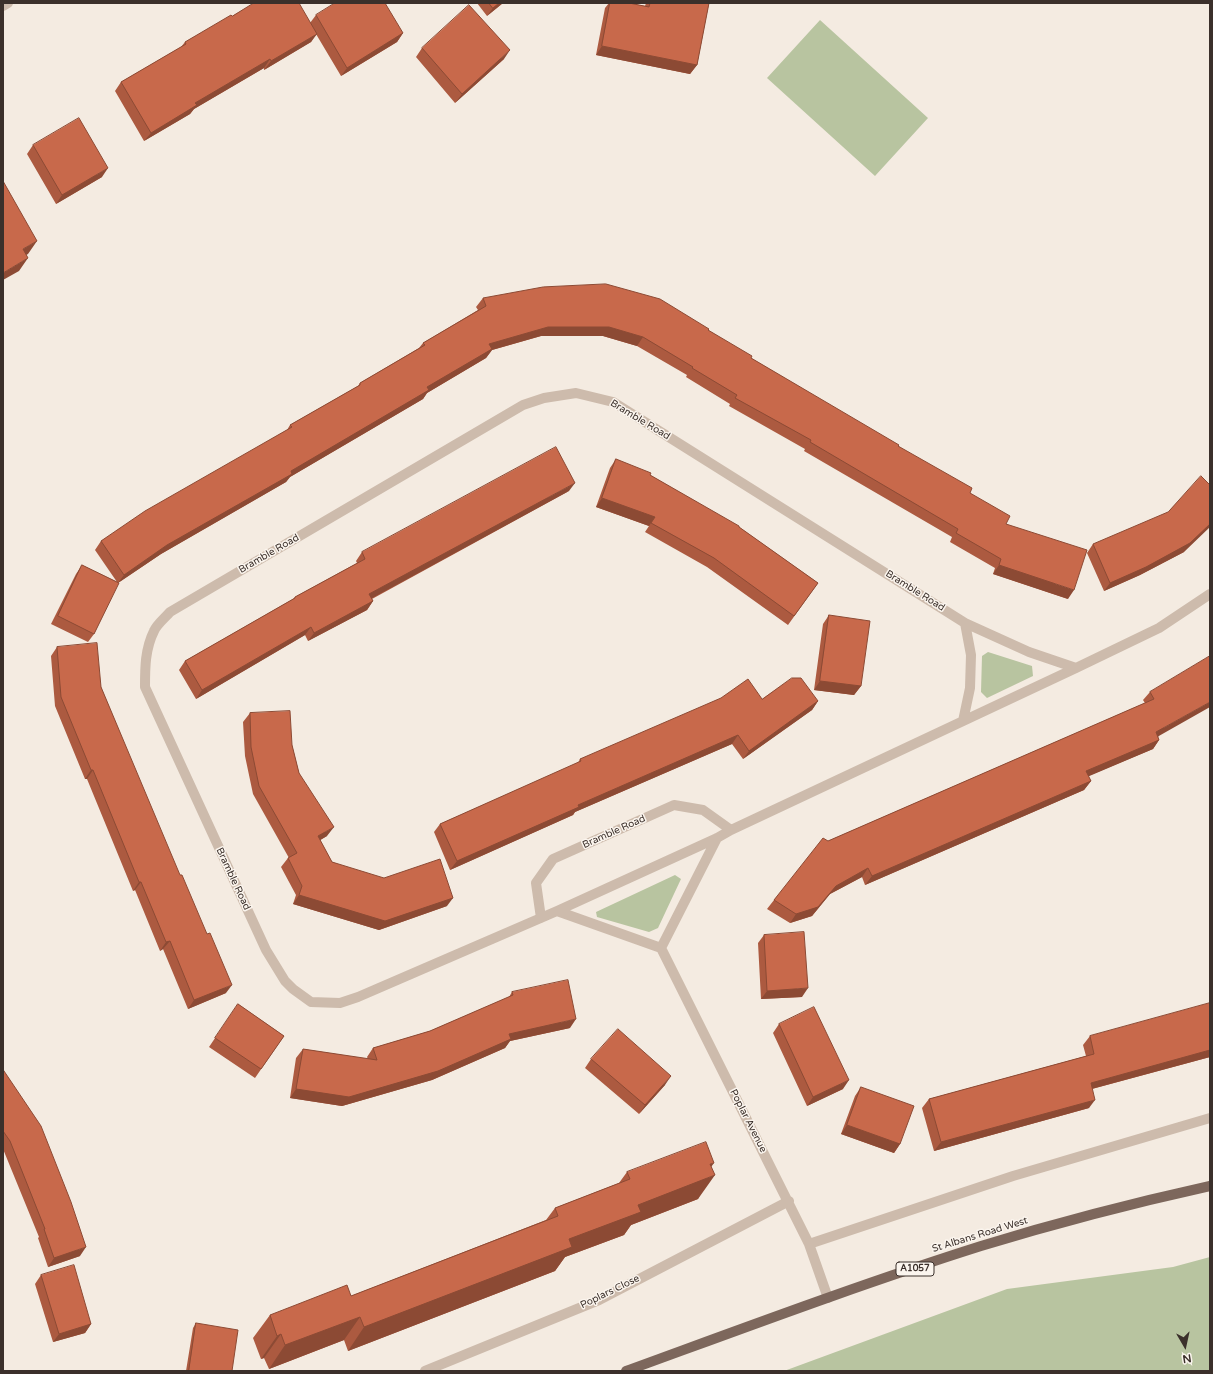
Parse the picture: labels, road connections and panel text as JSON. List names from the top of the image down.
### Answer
{
  "streets": {
    "main road": ["St Albans Road West", "A1057"],
    "street": ["Bramble Road", "Poplar Avenue", "Poplars Close"]
  },
  "crossings": [
    ["Poplar Avenue", "St Albans Road West"],
    ["Poplar Avenue", "Poplars Close"]
  ],
  "north": "bottom"
}
